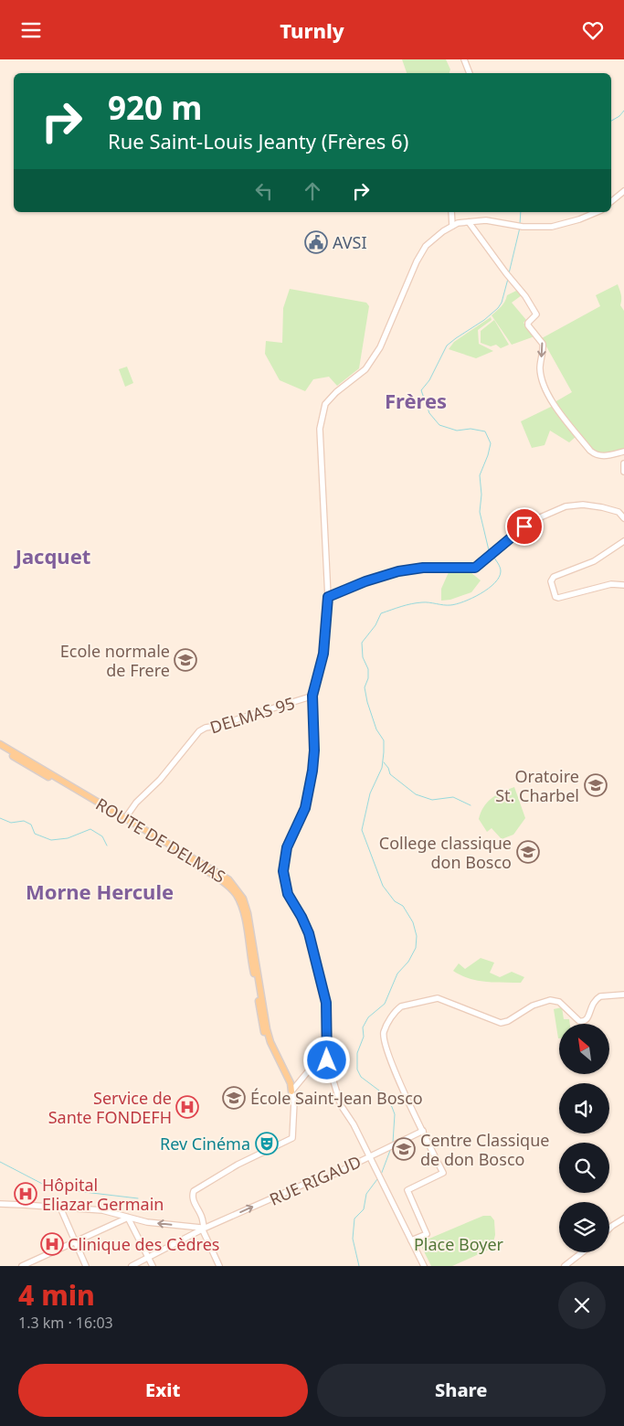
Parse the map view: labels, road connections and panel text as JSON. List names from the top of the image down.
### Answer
{
  "streets": {
    "main road": ["ROUTE DE DELMAS"],
    "street": ["DELMAS 95", "RUE RIGAUD"]
  },
  "crossings": [
    ["DELMAS 95", "ROUTE DE DELMAS"],
    ["ROUTE DE DELMAS", "RUE RIGAUD"]
  ],
  "one_way": ["RUE RIGAUD"],
  "districts": ["Frères", "Jacquet", "Morne Hercule"],
  "parks": ["Place Boyer"],
  "places": {
    "public building": ["AVSI"],
    "school or university": [
      "Ecole normale de Frere",
      "Oratoire St. Charbel",
      "College classique don Bosco",
      "École Saint-Jean Bosco",
      "Centre Classique de don Bosco"
    ],
    "hospital": ["Service de Sante FONDEFH", "Hôpital Eliazar Germain", "Clinique des Cèdres"],
    "theatre": ["Rev Cinéma"]
  },
  "north": "top left",
  "page": {
    "header": "Turnly",
    "turn": ["920 m", "Rue Saint-Louis Jeanty (Frères 6)"],
    "heading": ["4 min", "1.3 km · 16:03"],
    "buttons": ["Exit", "Share"]
  }
}
